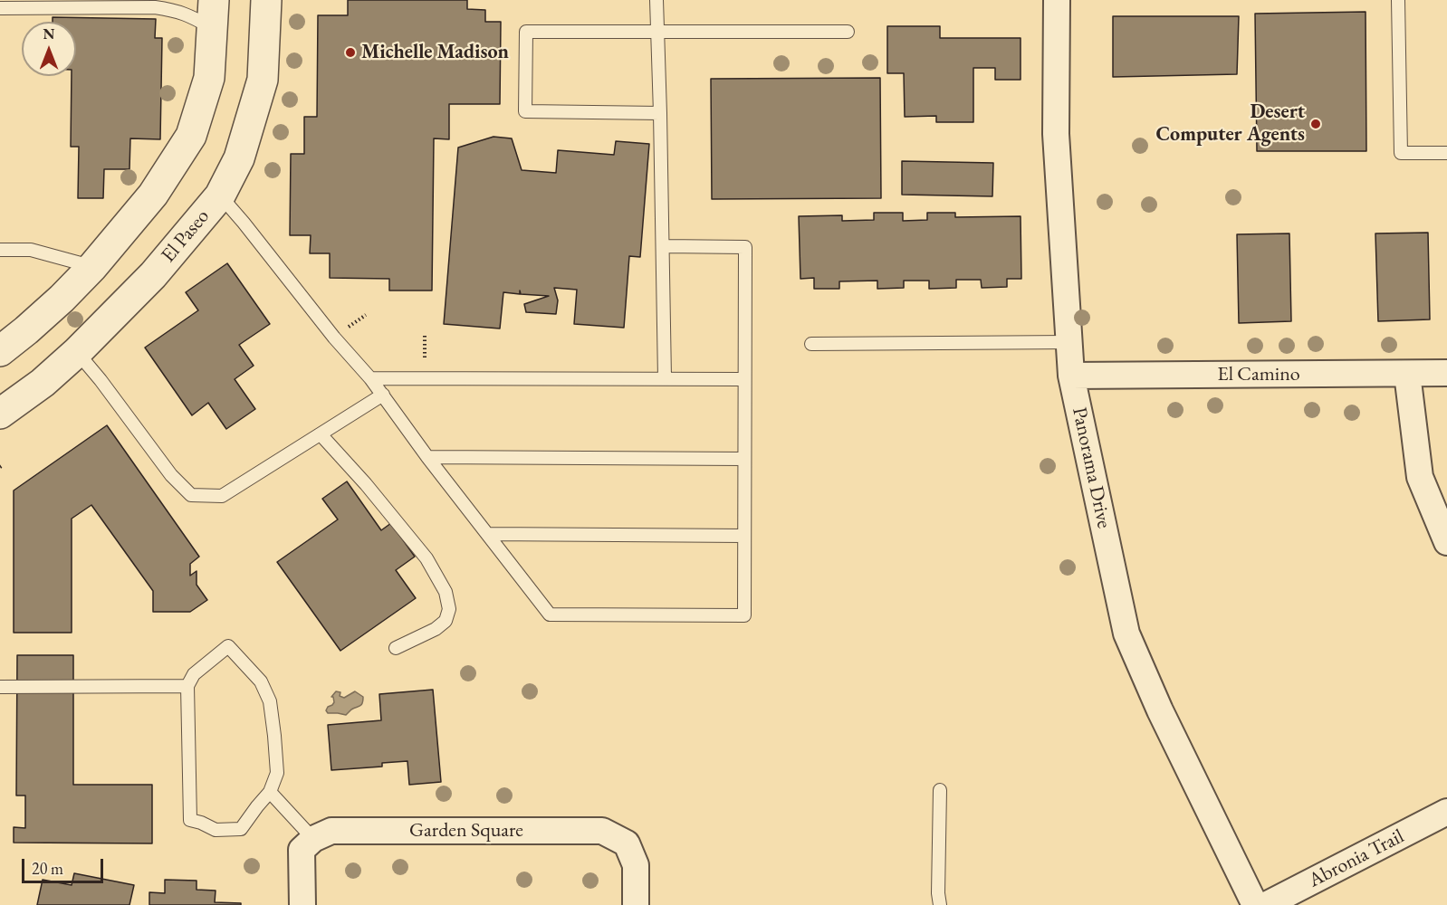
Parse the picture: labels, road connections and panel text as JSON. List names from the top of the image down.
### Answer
{
  "streets": {
    "street": [
      "El Paseo",
      "El Camino",
      "Panorama Drive",
      "Garden Square",
      "Abronia Trail"
    ]
  },
  "crossings": [
    ["El Camino", "Panorama Drive"]
  ],
  "places": ["Michelle Madison", "Desert Computer Agents"],
  "scale_bar": "20 m",
  "north": "top"
}
